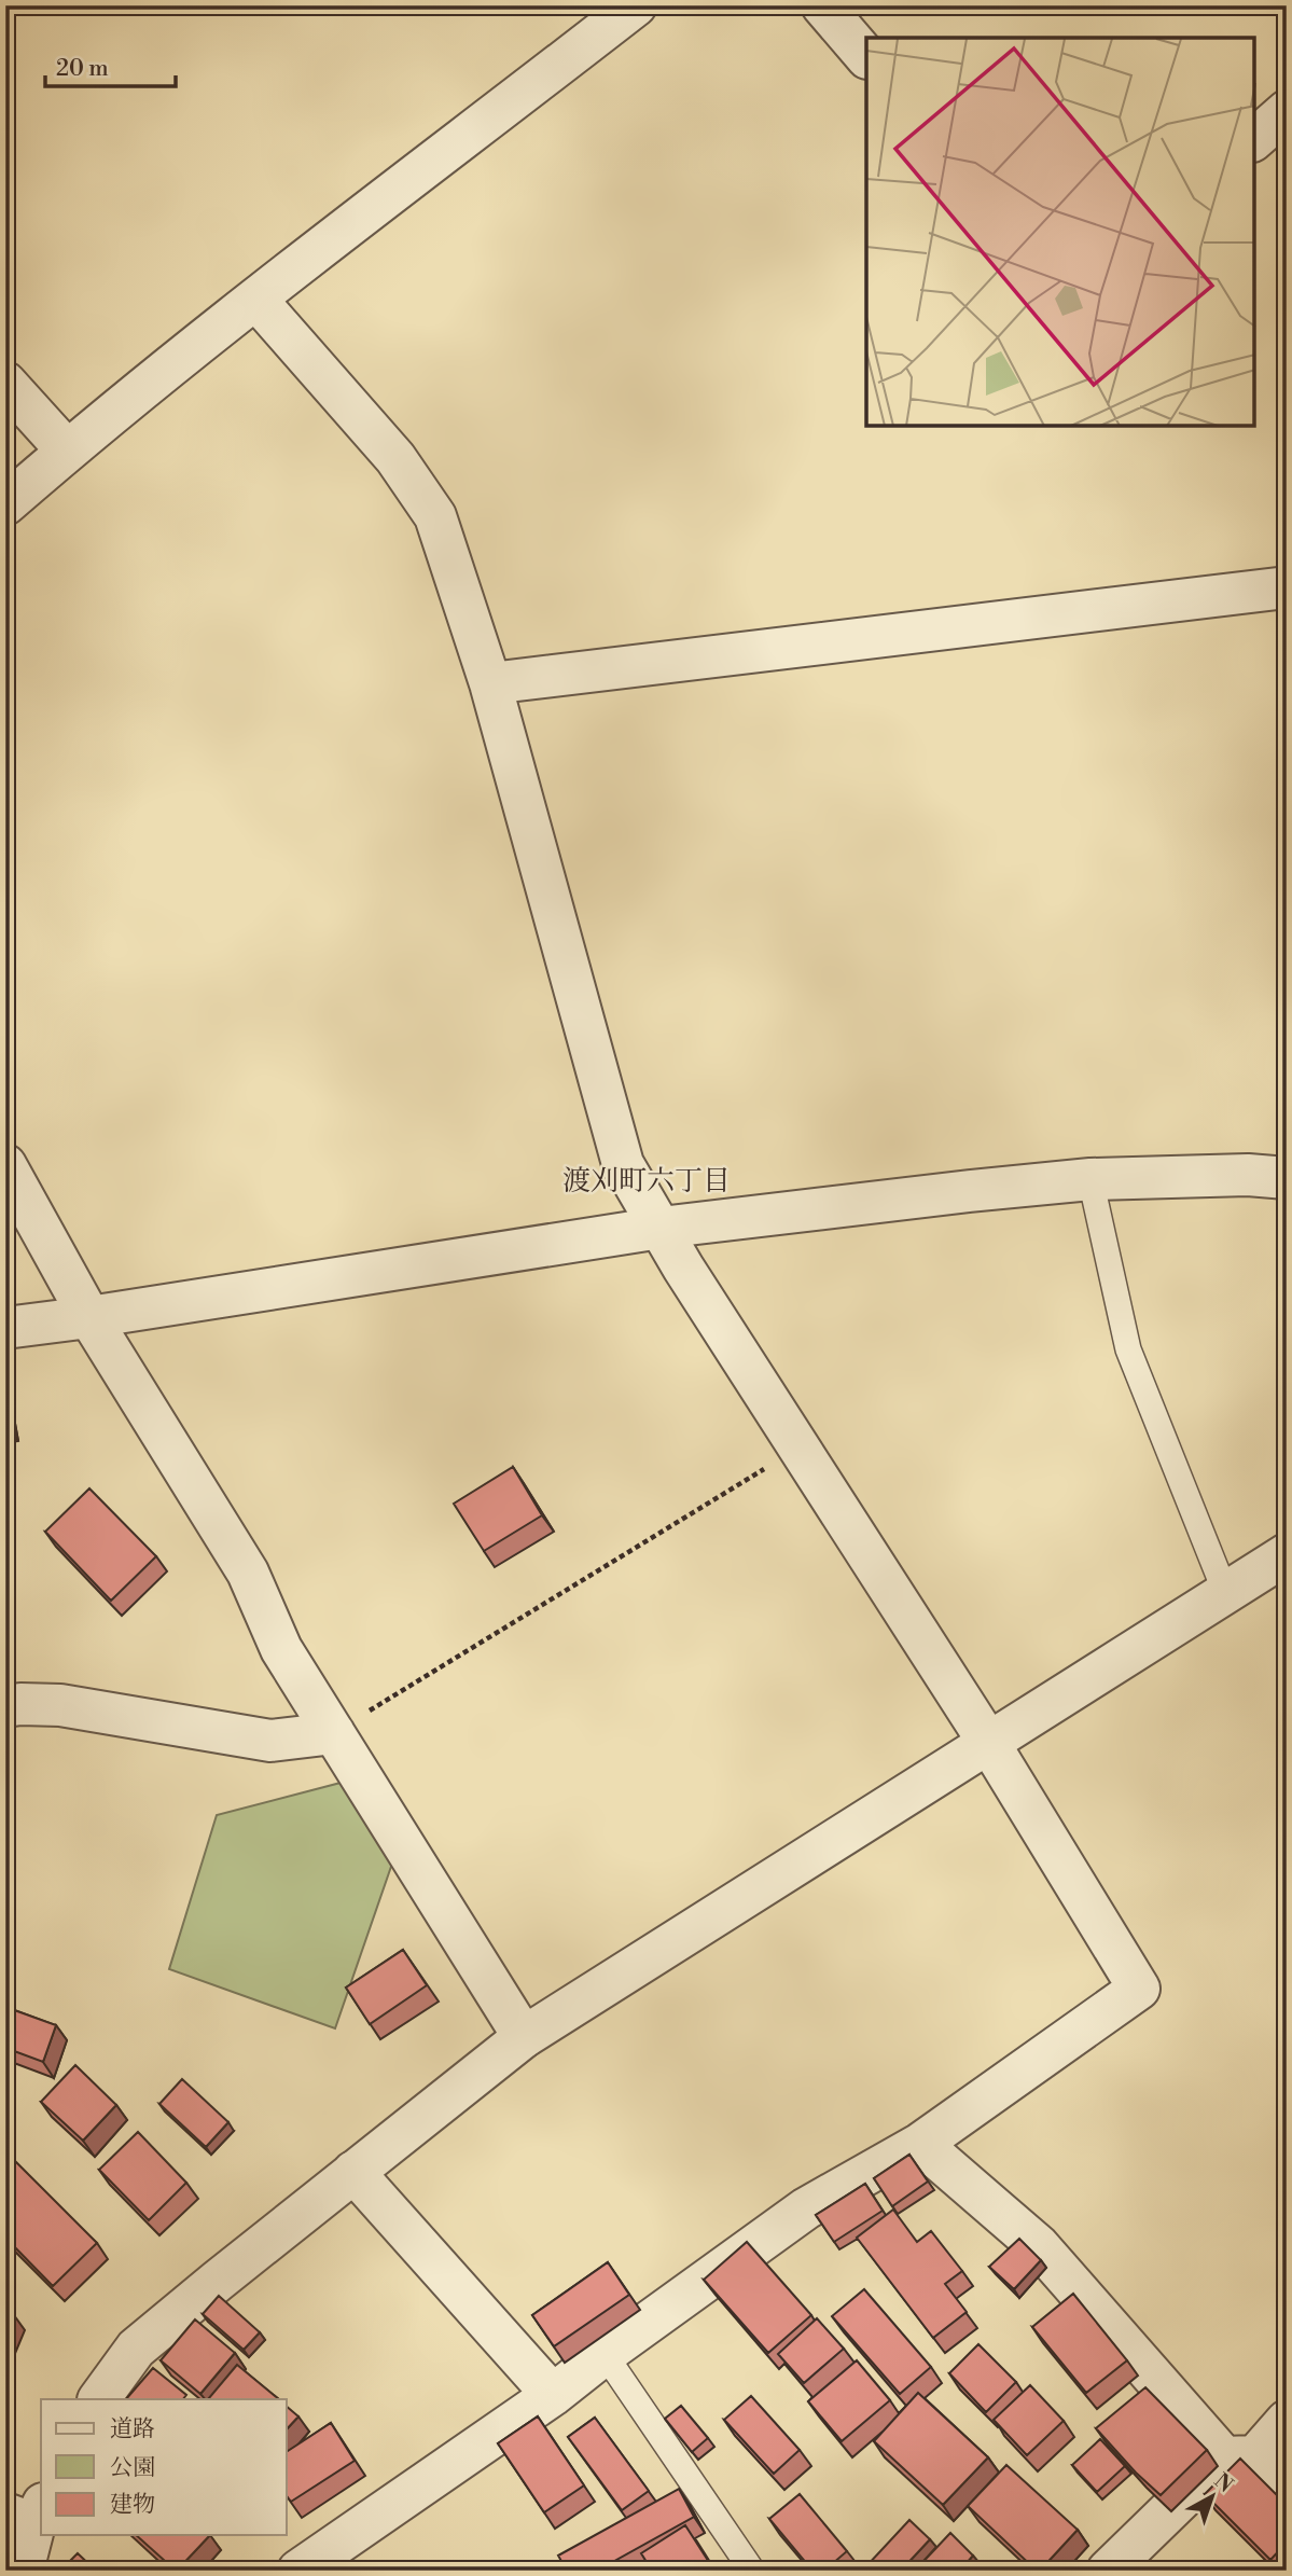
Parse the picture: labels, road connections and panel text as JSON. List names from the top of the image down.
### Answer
{
  "districts": ["渡刈町六丁目"],
  "legend": ["道路", "公園", "建物"],
  "scale_bar": "20 m",
  "north": "top right"
}
